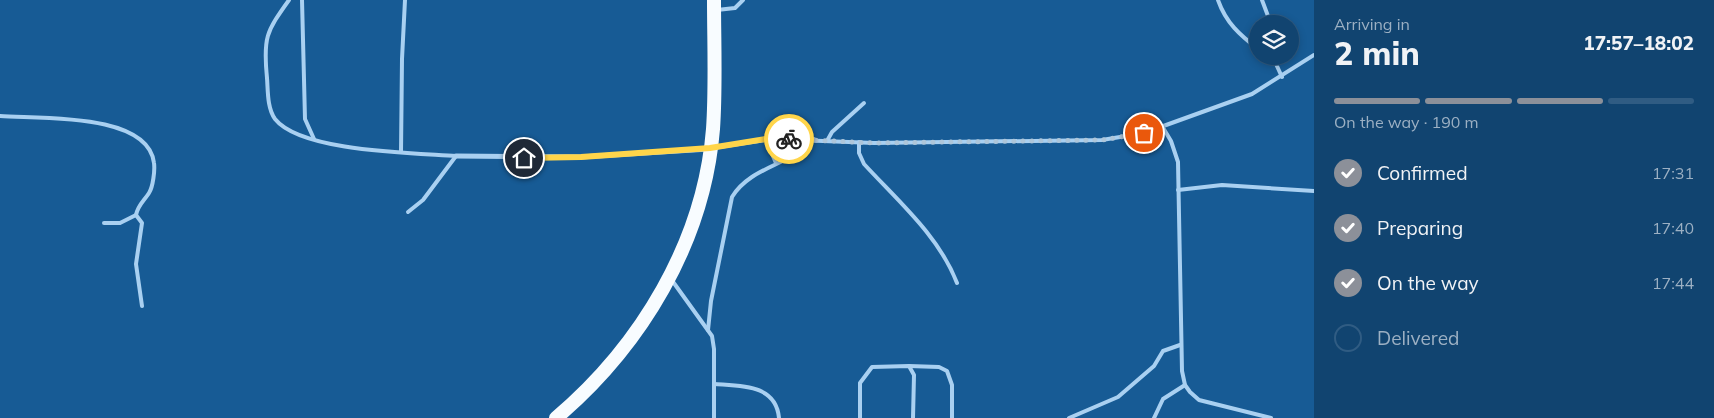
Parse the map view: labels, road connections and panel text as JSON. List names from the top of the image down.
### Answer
{
  "page": {
    "heading": ["2 min", "Arriving in", "17:57–18:02"],
    "bar": "On the way · 190 m",
    "list": [
      ["Confirmed", "17:31"],
      ["Preparing", "17:40"],
      ["On the way", "17:44"],
      "Delivered"
    ]
  }
}
